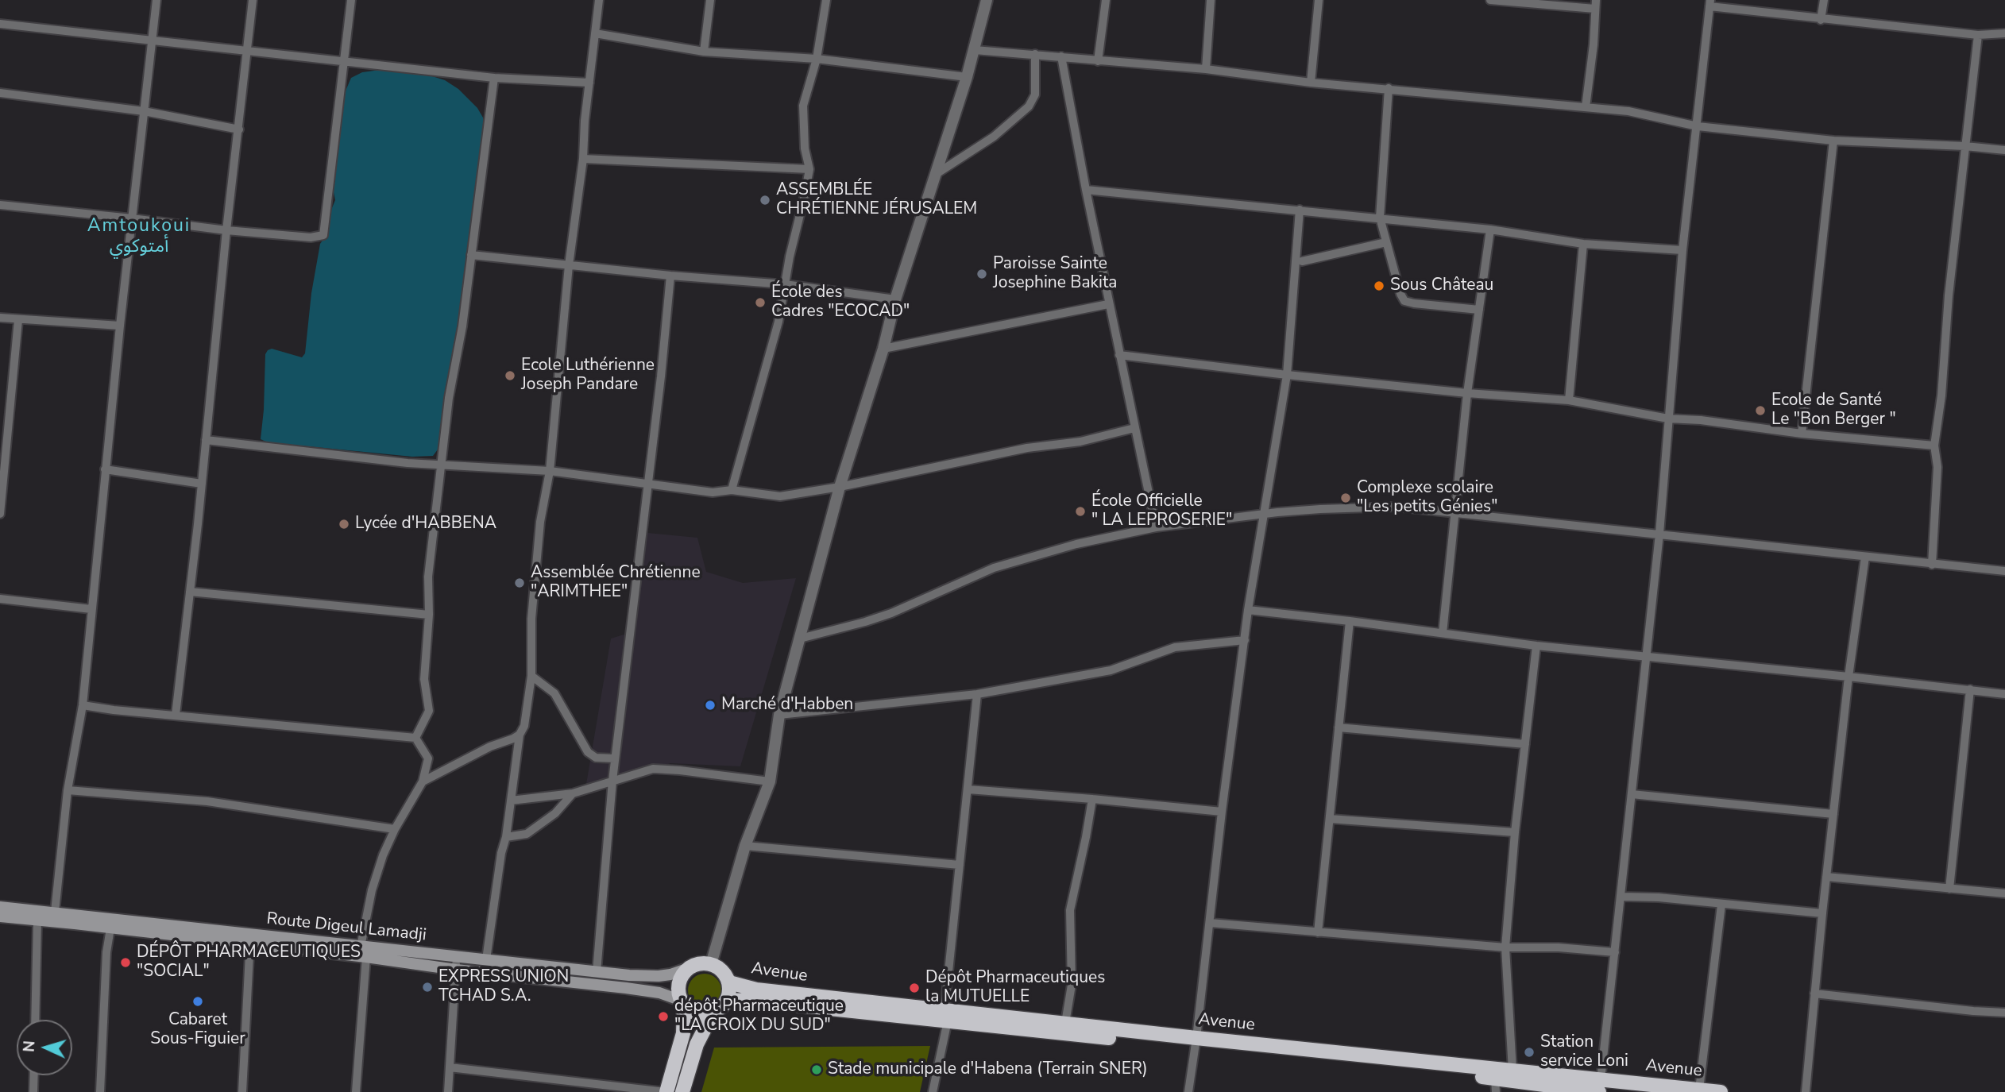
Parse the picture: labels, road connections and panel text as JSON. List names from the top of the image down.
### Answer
{
  "streets": {
    "highway": ["Avenue"],
    "main road": ["Route Digeul Lamadji"]
  },
  "crossings": [
    ["Route Digeul Lamadji", "Avenue"]
  ],
  "districts": ["Amtoukoui أمتوكوي"],
  "places": [
    "ASSEMBLÉE CHRÉTIENNE JÉRUSALEM",
    "Paroisse Sainte Josephine Bakita",
    "Sous Château",
    "École des Cadres \"ECOCAD\"",
    "Ecole Luthérienne Joseph Pandare",
    "Ecole de Santé Le \"Bon Berger \"",
    "Complexe scolaire \"Les petits Génies\"",
    "École Officielle \" LA LEPROSERIE\"",
    "Lycée d'HABBENA",
    "Assemblée Chrétienne \"ARIMTHEE\"",
    "Marché d'Habben",
    "DÉPÔT PHARMACEUTIQUES \"SOCIAL\"",
    "EXPRESS UNION TCHAD S.A.",
    "Dépôt Pharmaceutiques la MUTUELLE",
    "Cabaret Sous-Figuier",
    "dépôt Pharmaceutique \"LA CROIX DU SUD\"",
    "Station service Loni",
    "Stade municipale d'Habena (Terrain SNER)"
  ],
  "north": "left"
}
